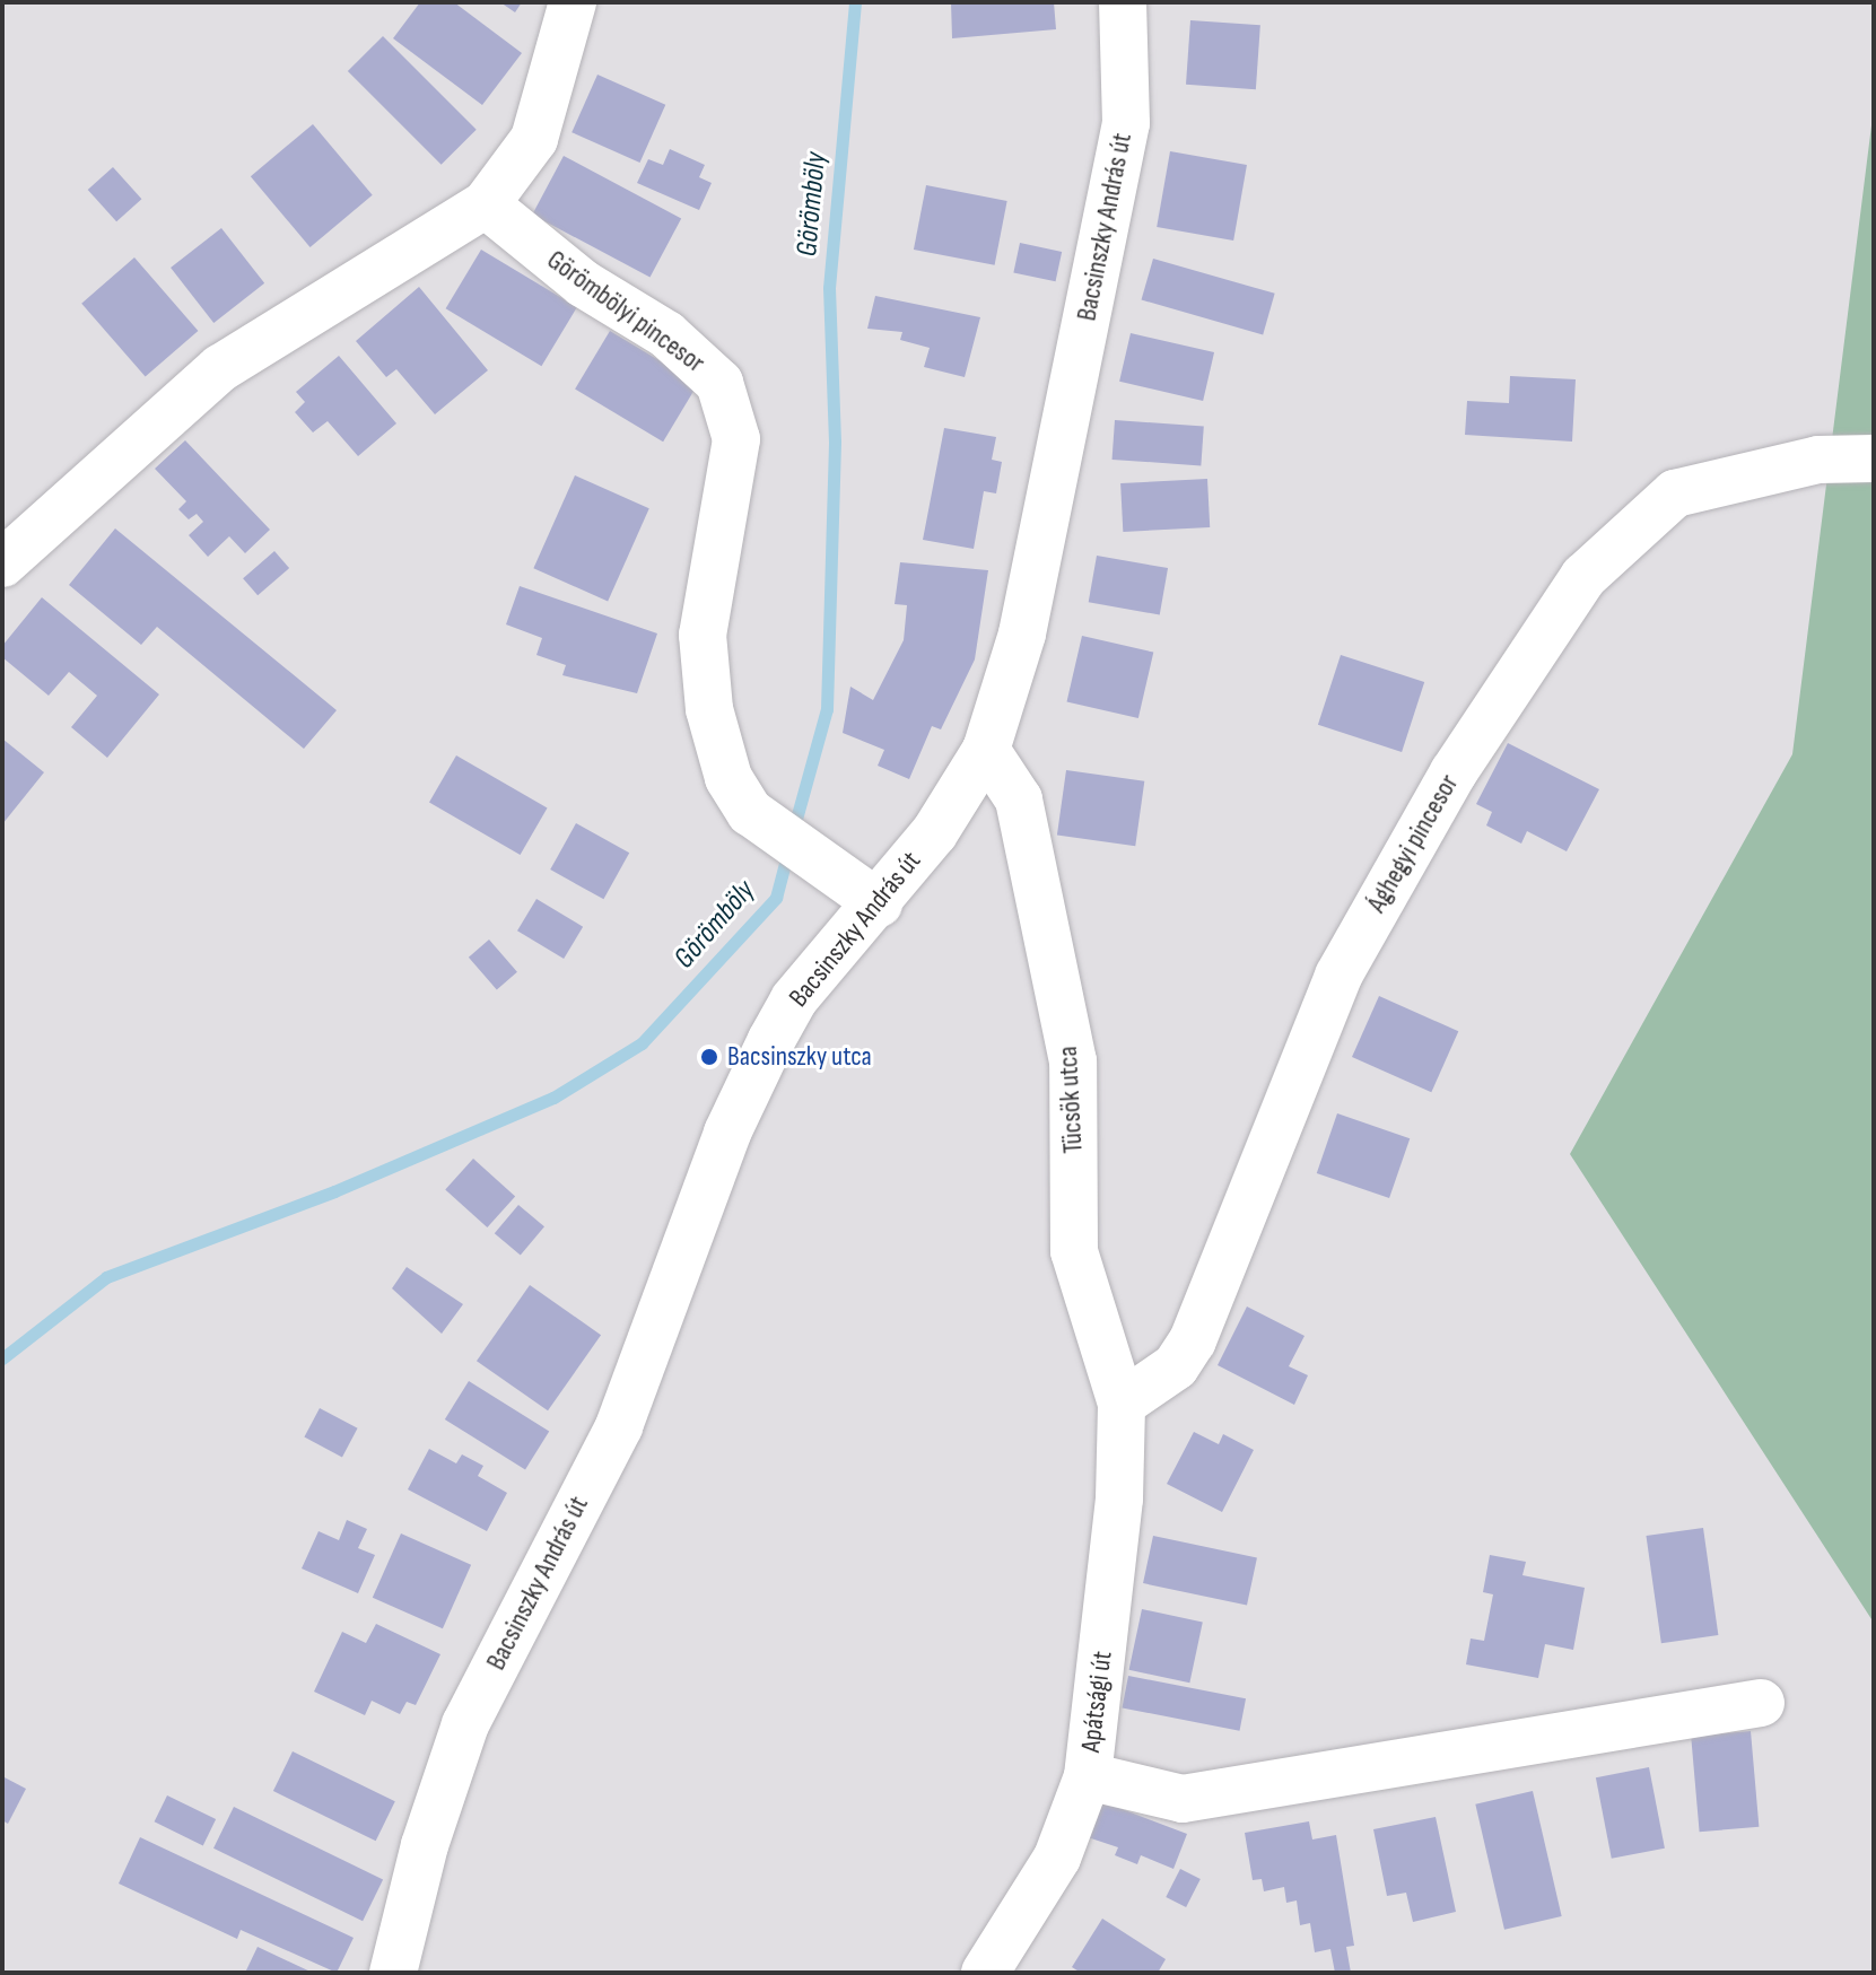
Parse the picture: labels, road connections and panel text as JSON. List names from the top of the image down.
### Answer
{
  "streets": {
    "street": [
      "Bacsinszky András út",
      "Görömbölyi pincesor",
      "Ághegyi pincesor",
      "Tücsök utca",
      "Apátsági út"
    ]
  },
  "crossings": [
    ["Bacsinszky András út", "Görömbölyi pincesor"],
    ["Bacsinszky András út", "Tücsök utca"],
    ["Ághegyi pincesor", "Tücsök utca"],
    ["Ághegyi pincesor", "Apátsági út"],
    ["Tücsök utca", "Apátsági út"]
  ],
  "water": ["Görömböly"],
  "places": ["Bacsinszky utca"]
}
